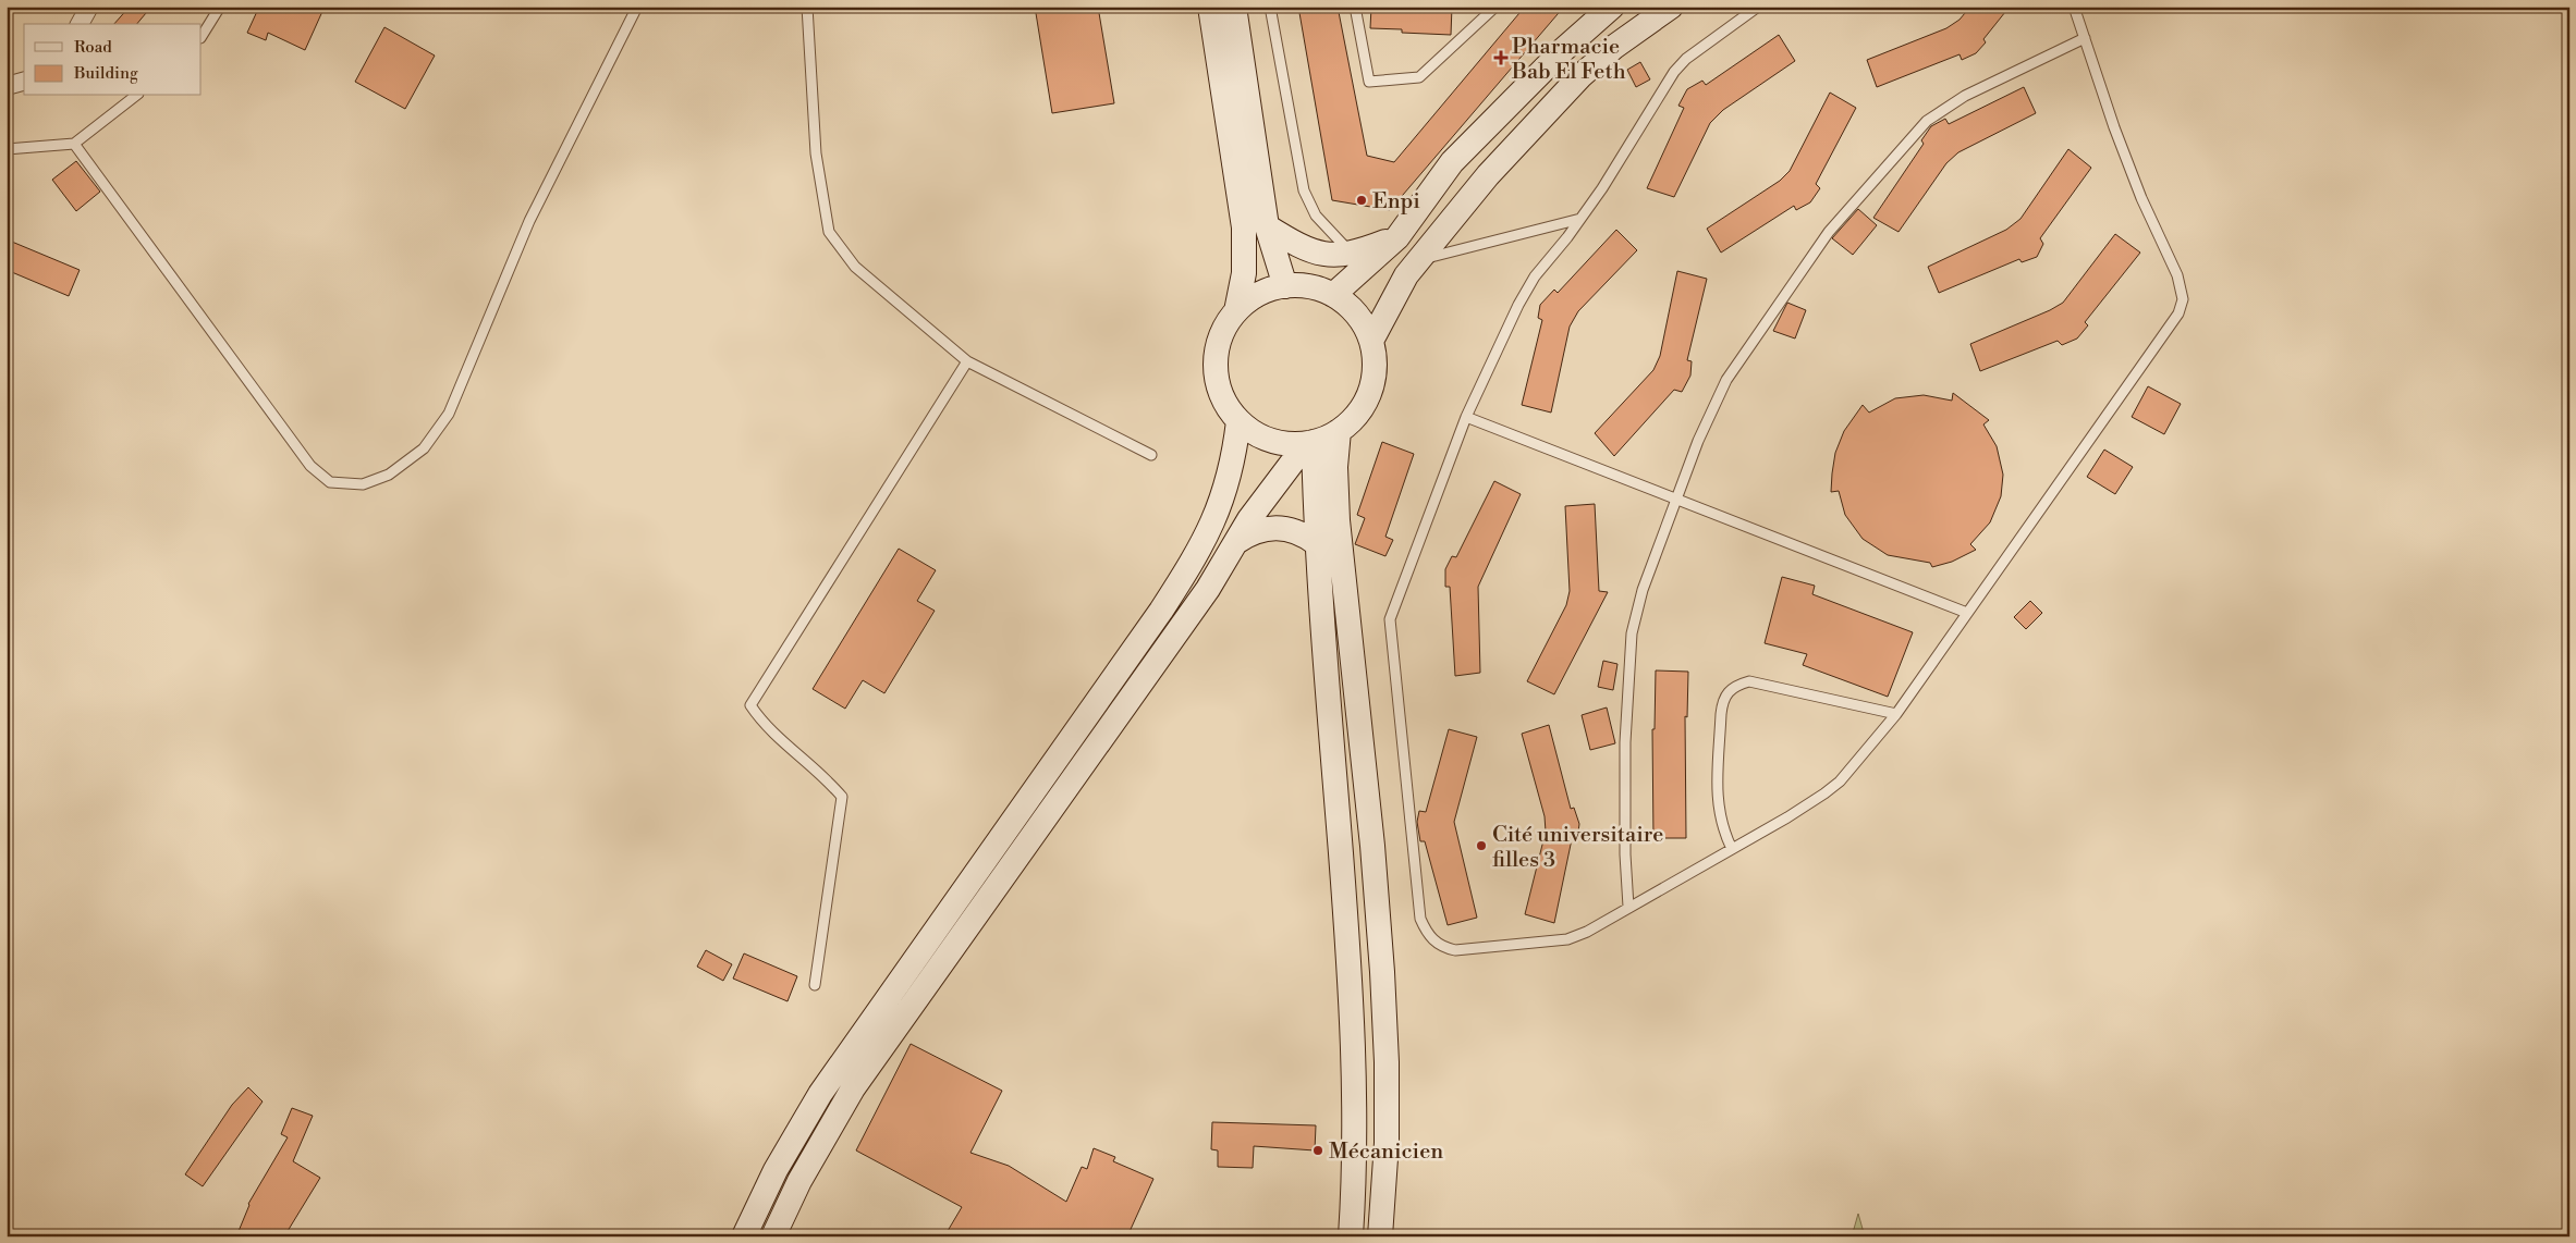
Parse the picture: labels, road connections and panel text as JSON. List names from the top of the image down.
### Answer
{
  "places": {
    "health": ["Pharmacie Bab El Feth"],
    "other": ["Enpi", "Cité universitaire filles 3", "Mécanicien"]
  },
  "legend": ["Road", "Building"]
}
